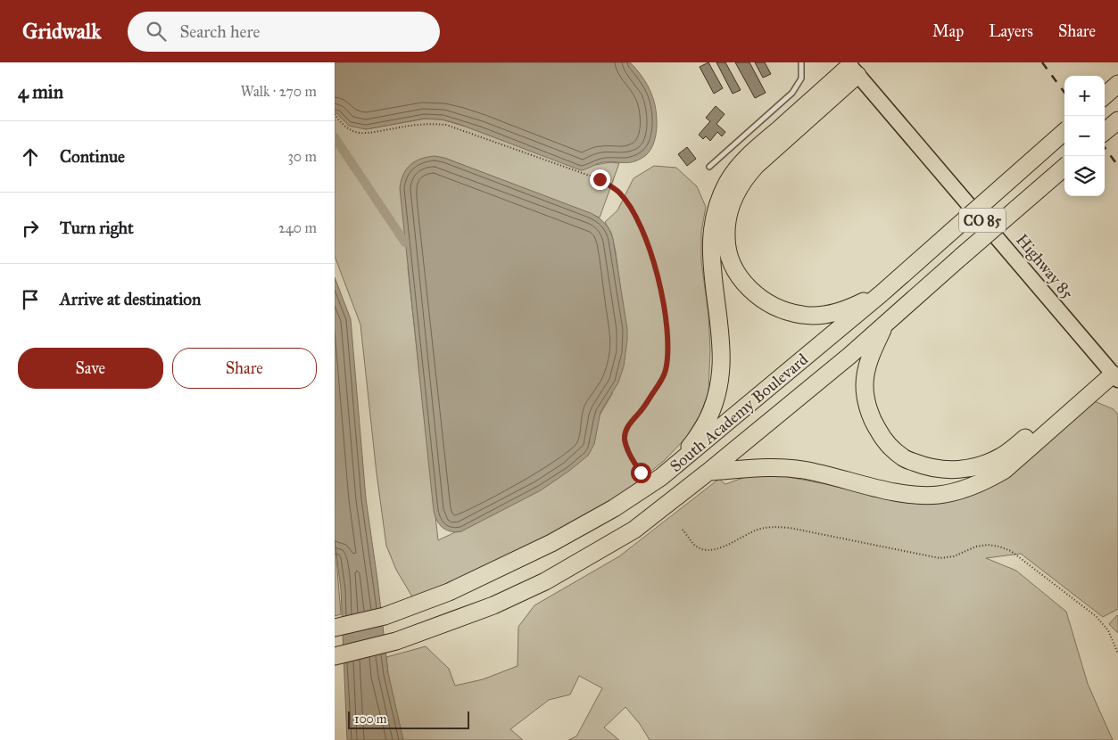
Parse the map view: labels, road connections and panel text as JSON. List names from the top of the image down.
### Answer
{
  "streets": {
    "highway": ["South Academy Boulevard"],
    "main road": ["CO 85", "Highway 85"]
  },
  "scale_bar": "100 m",
  "page": {
    "header": "Gridwalk",
    "search": "Search here",
    "nav": ["Map", "Layers", "Share"],
    "heading": ["4 min", "Walk · 270 m"],
    "map_buttons": ["+", "−"],
    "list": [
      ["Continue", "30 m"],
      ["Turn right", "240 m"],
      "Arrive at destination"
    ],
    "buttons": ["Save", "Share"],
    "scale": "100 m"
  }
}
